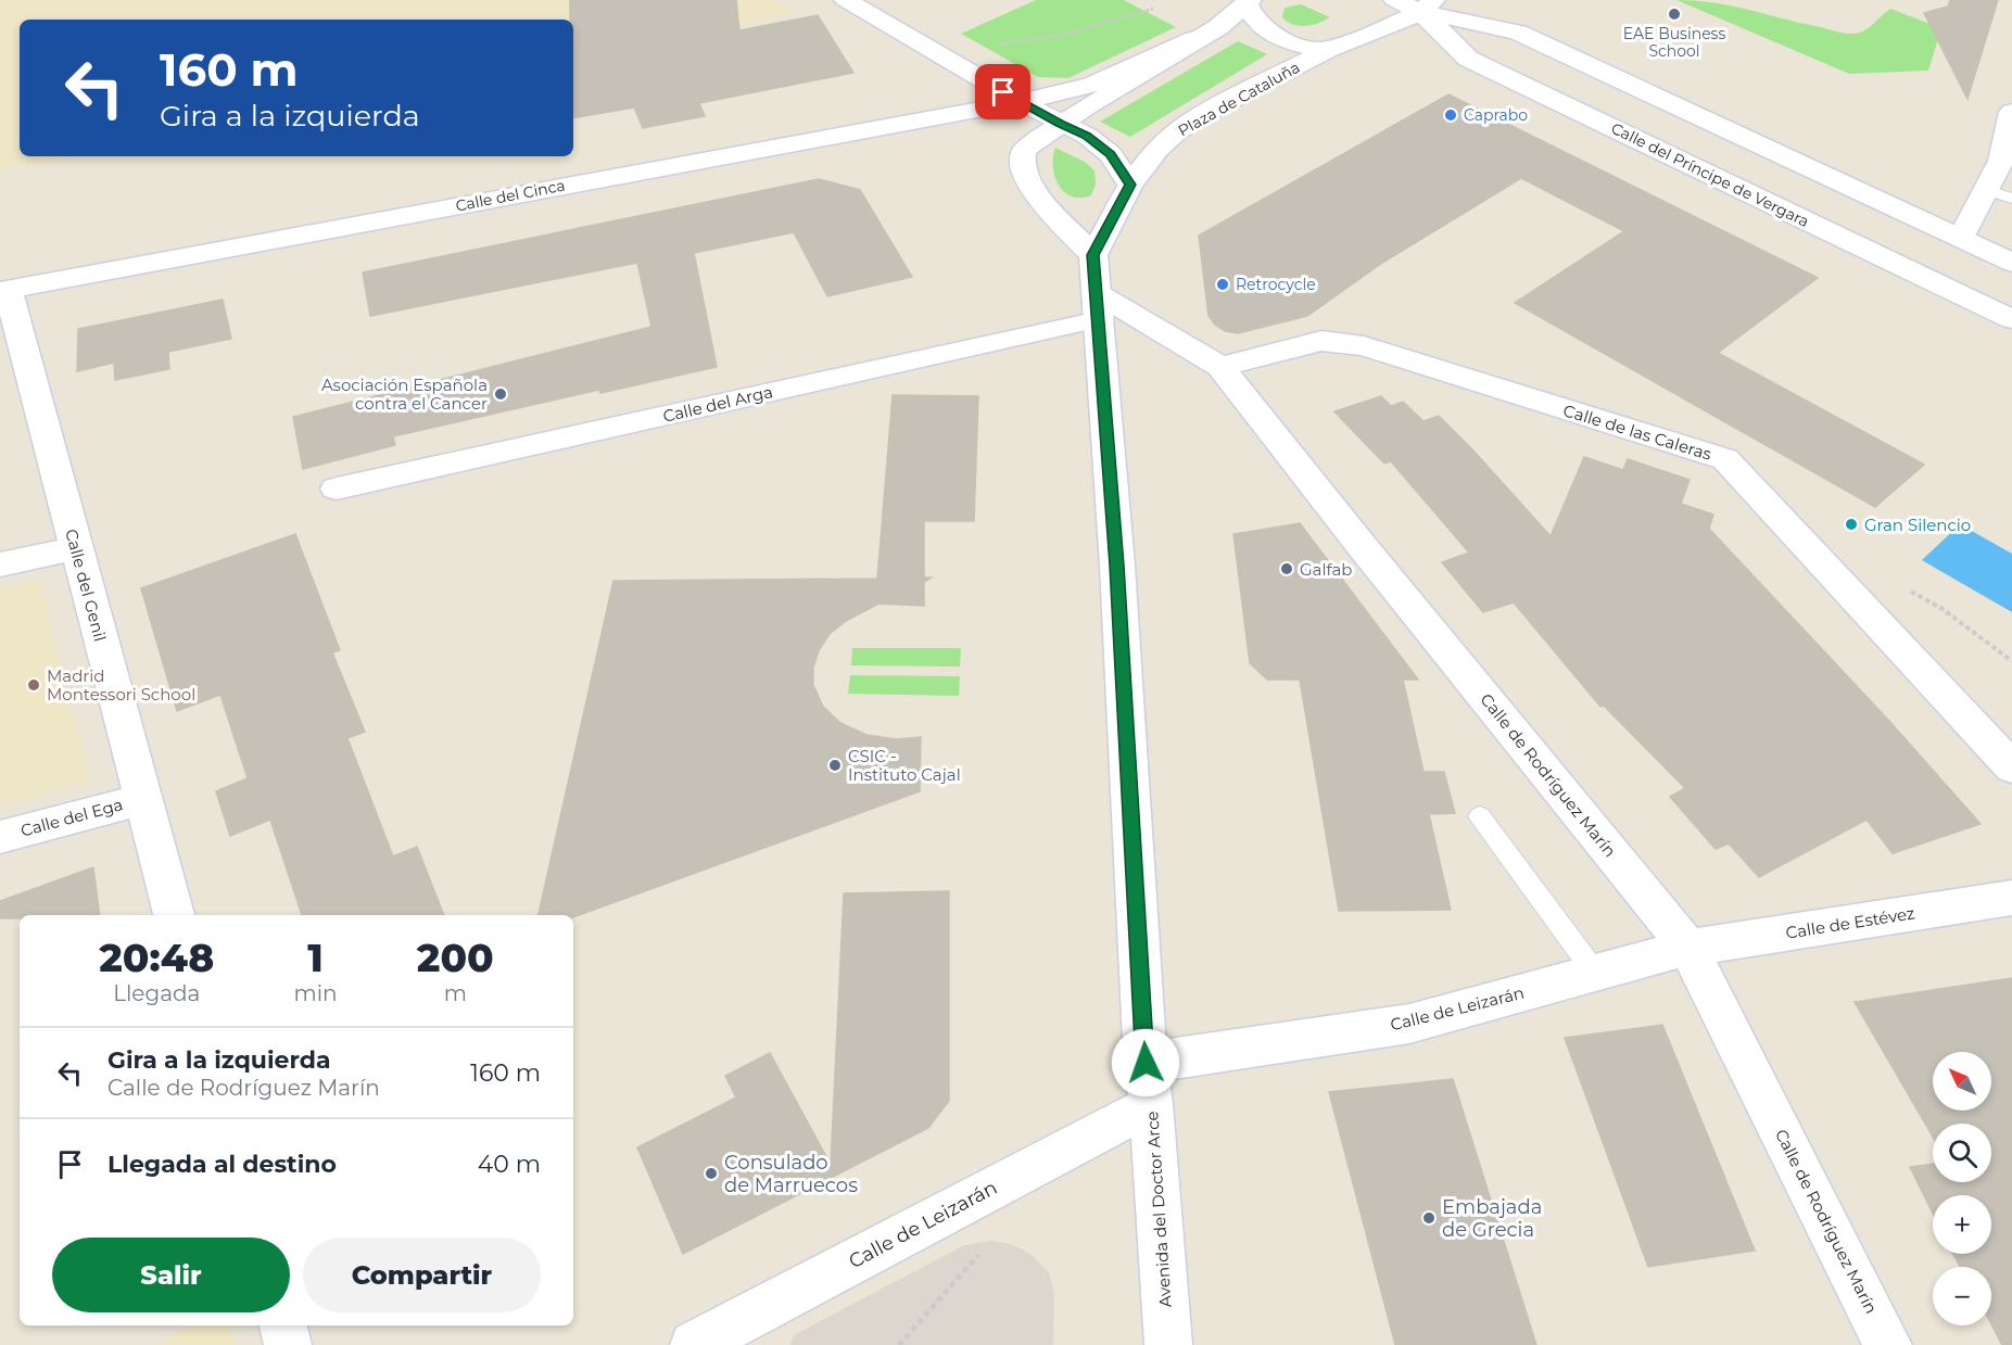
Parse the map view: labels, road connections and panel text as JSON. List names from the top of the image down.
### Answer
{
  "streets": {
    "street": [
      "Plaza de Cataluña",
      "Calle del Príncipe de Vergara",
      "Calle del Cinca",
      "Calle del Arga",
      "Calle de las Caleras",
      "Calle del Genil",
      "Calle de Rodríguez Marín",
      "Calle del Ega",
      "Calle de Estévez",
      "Calle de Leizarán",
      "Avenida del Doctor Arce"
    ]
  },
  "crossings": [
    ["Plaza de Cataluña", "Calle del Príncipe de Vergara"],
    ["Plaza de Cataluña", "Calle del Cinca"],
    ["Calle del Cinca", "Calle del Genil"],
    ["Calle del Arga", "Calle de Rodríguez Marín"],
    ["Calle del Arga", "Avenida del Doctor Arce"],
    ["Calle de las Caleras", "Calle de Rodríguez Marín"],
    ["Calle del Genil", "Calle del Ega"],
    ["Calle de Rodríguez Marín", "Calle de Estévez"],
    ["Calle de Rodríguez Marín", "Calle de Leizarán"],
    ["Calle de Rodríguez Marín", "Avenida del Doctor Arce"],
    ["Calle de Estévez", "Calle de Leizarán"],
    ["Calle de Leizarán", "Avenida del Doctor Arce"]
  ],
  "places": [
    "EAE Business School",
    "Caprabo",
    "Retrocycle",
    "Asociación Española contra el Cancer",
    "Gran Silencio",
    "Galfab",
    "Madrid Montessori School",
    "CSIC - Instituto Cajal",
    "Consulado de Marruecos",
    "Embajada de Grecia"
  ],
  "north": "top left",
  "page": {
    "turn": ["160 m", "Gira a la izquierda"],
    "eta": [
      "20:48",
      "Llegada",
      "1",
      "min",
      "200",
      "m"
    ],
    "list": [
      {
        "name": "Gira a la izquierda",
        "note": "Calle de Rodríguez Marín",
        "value": "160 m"
      },
      {
        "name": "Llegada al destino",
        "value": "40 m"
      }
    ],
    "map_buttons": ["+", "−"],
    "buttons": ["Salir", "Compartir"]
  }
}
